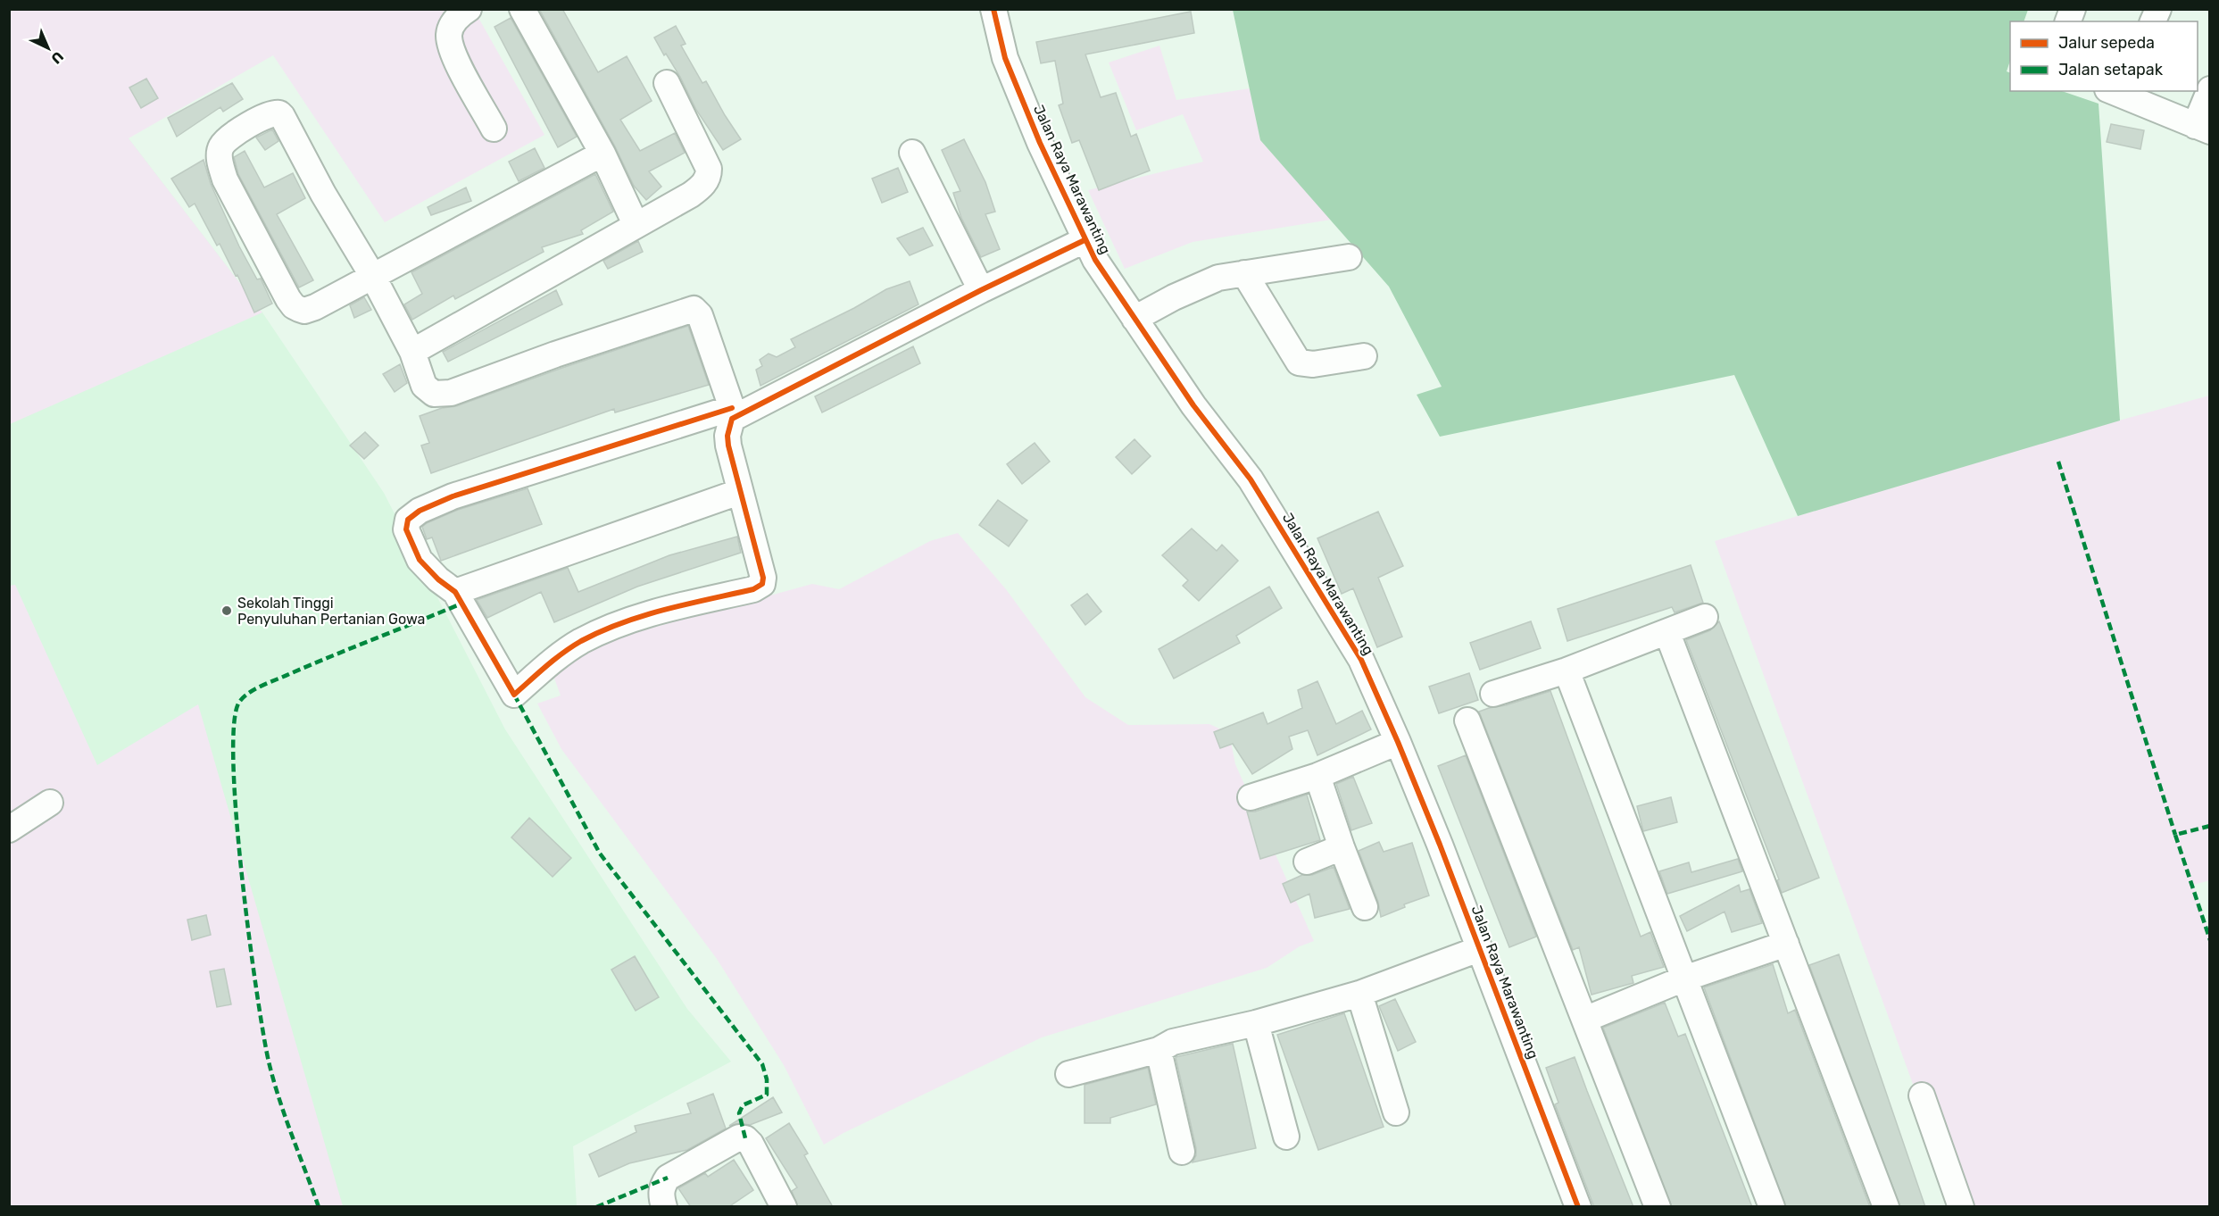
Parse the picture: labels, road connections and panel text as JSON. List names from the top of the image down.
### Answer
{
  "streets": {
    "street": ["Jalan Raya Marawanting"]
  },
  "places": ["Sekolah Tinggi Penyuluhan Pertanian Gowa"],
  "legend": ["Jalur sepeda", "Jalan setapak"],
  "north": "bottom right"
}
